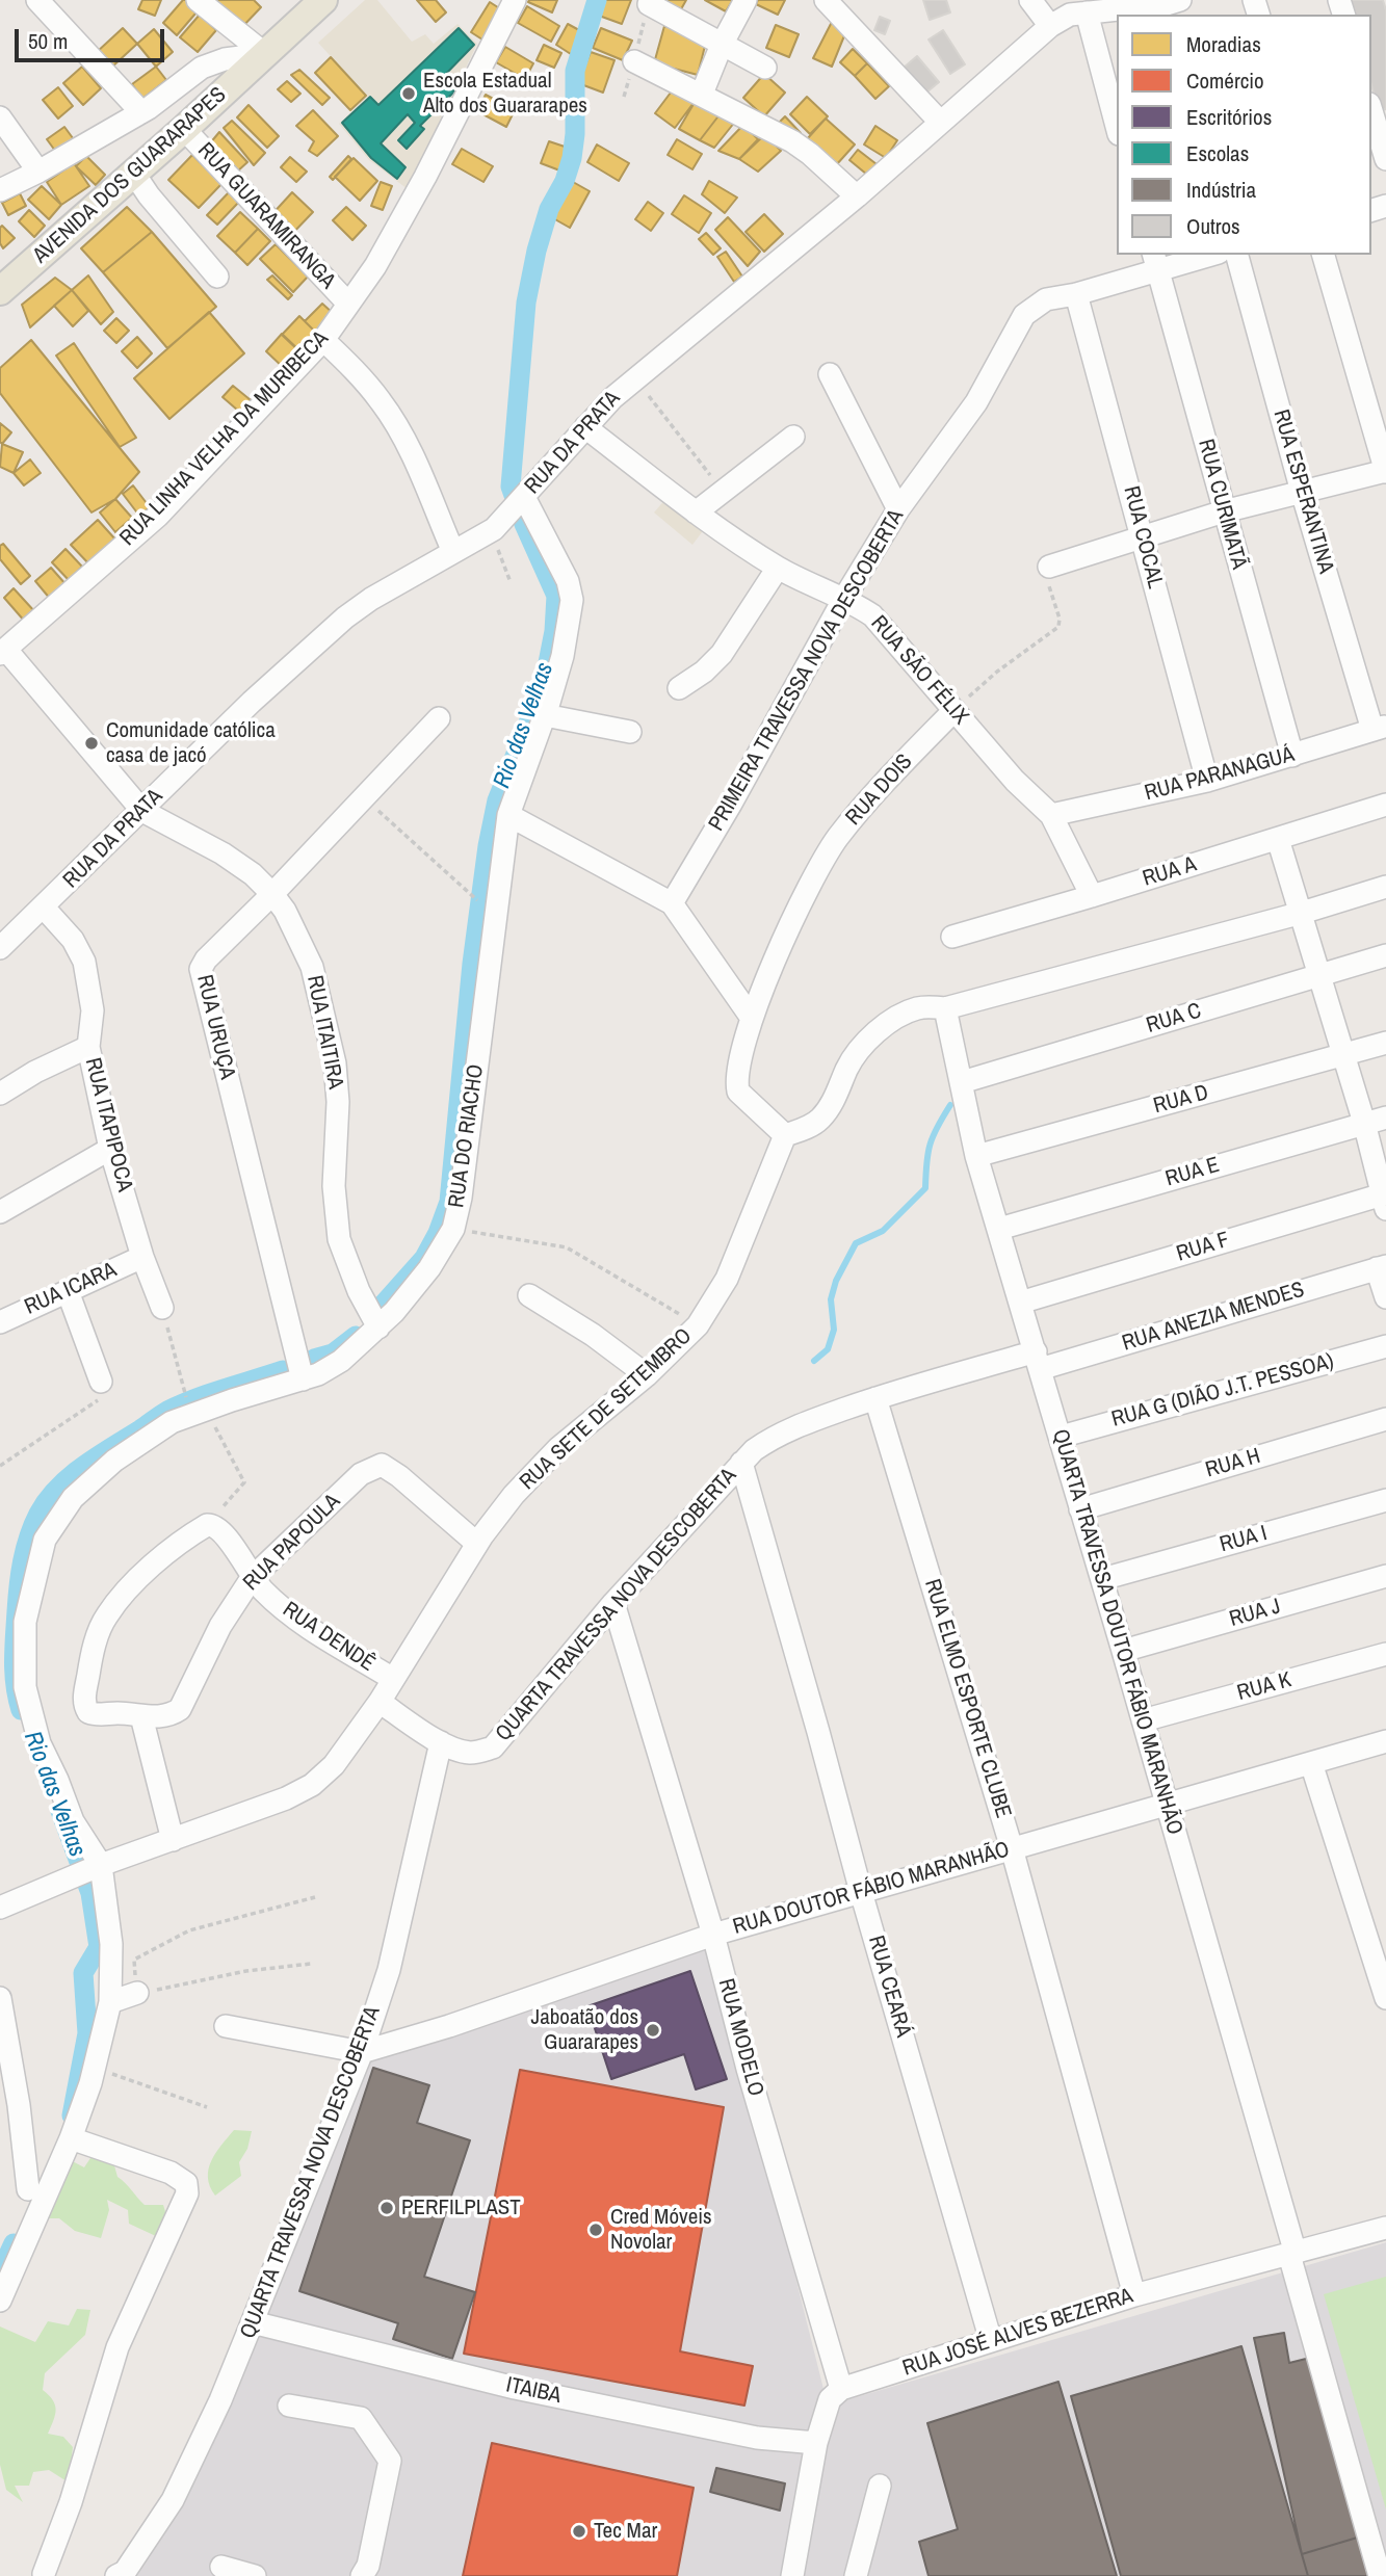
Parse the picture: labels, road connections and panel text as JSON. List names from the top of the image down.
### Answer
{
  "streets": {
    "main road": ["AVENIDA DOS GUARARAPES"],
    "street": [
      "RUA GUARAMIRANGA",
      "RUA LINHA VELHA DA MURIBECA",
      "RUA DA PRATA",
      "RUA ESPERANTINA",
      "RUA CURIMATÃ",
      "RUA COCAL",
      "PRIMEIRA TRAVESSA NOVA DESCOBERTA",
      "RUA SÃO FÉLIX",
      "RUA PARANAGUÁ",
      "RUA DOIS",
      "RUA A",
      "RUA C",
      "RUA URUÇA",
      "RUA ITAITIRA",
      "RUA D",
      "RUA ITAPIPOCA",
      "RUA DO RIACHO",
      "RUA E",
      "RUA F",
      "RUA ICARA",
      "RUA ANEZIA MENDES",
      "RUA G (DIÃO J.T. PESSOA)",
      "RUA SETE DE SETEMBRO",
      "RUA H",
      "RUA I",
      "RUA PAPOULA",
      "QUARTA TRAVESSA NOVA DESCOBERTA",
      "RUA J",
      "QUARTA TRAVESSA DOUTOR FÁBIO MARANHÃO",
      "RUA DENDÊ",
      "RUA K",
      "RUA ELMO ESPORTE CLUBE",
      "RUA DOUTOR FÁBIO MARANHÃO",
      "RUA CEARÁ",
      "RUA MODELO",
      "RUA JOSÉ ALVES BEZERRA",
      "ITAIBA"
    ]
  },
  "crossings": [
    ["AVENIDA DOS GUARARAPES", "RUA GUARAMIRANGA"],
    ["RUA GUARAMIRANGA", "RUA LINHA VELHA DA MURIBECA"],
    ["RUA DA PRATA", "RUA SÃO FÉLIX"],
    ["RUA DA PRATA", "RUA ITAITIRA"],
    ["RUA DA PRATA", "RUA ITAPIPOCA"],
    ["RUA DA PRATA", "RUA DO RIACHO"],
    ["RUA ESPERANTINA", "RUA PARANAGUÁ"],
    ["RUA CURIMATÃ", "RUA PARANAGUÁ"],
    ["RUA COCAL", "PRIMEIRA TRAVESSA NOVA DESCOBERTA"],
    ["RUA COCAL", "RUA PARANAGUÁ"],
    ["PRIMEIRA TRAVESSA NOVA DESCOBERTA", "RUA SÃO FÉLIX"],
    ["RUA SÃO FÉLIX", "RUA PARANAGUÁ"],
    ["RUA SÃO FÉLIX", "RUA DOIS"],
    ["RUA SÃO FÉLIX", "RUA A"],
    ["RUA DOIS", "RUA SETE DE SETEMBRO"],
    ["RUA C", "QUARTA TRAVESSA DOUTOR FÁBIO MARANHÃO"],
    ["RUA URUÇA", "RUA ITAITIRA"],
    ["RUA URUÇA", "RUA DO RIACHO"],
    ["RUA ITAITIRA", "RUA DO RIACHO"],
    ["RUA D", "QUARTA TRAVESSA DOUTOR FÁBIO MARANHÃO"],
    ["RUA ITAPIPOCA", "RUA ICARA"],
    ["RUA DO RIACHO", "RUA SETE DE SETEMBRO"],
    ["RUA E", "QUARTA TRAVESSA DOUTOR FÁBIO MARANHÃO"],
    ["RUA F", "QUARTA TRAVESSA DOUTOR FÁBIO MARANHÃO"],
    ["RUA ANEZIA MENDES", "QUARTA TRAVESSA NOVA DESCOBERTA"],
    ["RUA ANEZIA MENDES", "QUARTA TRAVESSA DOUTOR FÁBIO MARANHÃO"],
    ["RUA G (DIÃO J.T. PESSOA)", "QUARTA TRAVESSA DOUTOR FÁBIO MARANHÃO"],
    ["RUA SETE DE SETEMBRO", "RUA PAPOULA"],
    ["RUA SETE DE SETEMBRO", "QUARTA TRAVESSA NOVA DESCOBERTA"],
    ["RUA SETE DE SETEMBRO", "RUA DENDÊ"],
    ["RUA H", "QUARTA TRAVESSA DOUTOR FÁBIO MARANHÃO"],
    ["RUA I", "QUARTA TRAVESSA DOUTOR FÁBIO MARANHÃO"],
    ["RUA PAPOULA", "RUA DENDÊ"],
    ["QUARTA TRAVESSA NOVA DESCOBERTA", "QUARTA TRAVESSA DOUTOR FÁBIO MARANHÃO"],
    ["QUARTA TRAVESSA NOVA DESCOBERTA", "RUA ELMO ESPORTE CLUBE"],
    ["QUARTA TRAVESSA NOVA DESCOBERTA", "RUA DOUTOR FÁBIO MARANHÃO"],
    ["QUARTA TRAVESSA NOVA DESCOBERTA", "RUA CEARÁ"],
    ["QUARTA TRAVESSA NOVA DESCOBERTA", "RUA MODELO"],
    ["QUARTA TRAVESSA NOVA DESCOBERTA", "ITAIBA"],
    ["RUA J", "QUARTA TRAVESSA DOUTOR FÁBIO MARANHÃO"],
    ["QUARTA TRAVESSA DOUTOR FÁBIO MARANHÃO", "RUA K"],
    ["QUARTA TRAVESSA DOUTOR FÁBIO MARANHÃO", "RUA DOUTOR FÁBIO MARANHÃO"],
    ["QUARTA TRAVESSA DOUTOR FÁBIO MARANHÃO", "RUA JOSÉ ALVES BEZERRA"],
    ["RUA ELMO ESPORTE CLUBE", "RUA DOUTOR FÁBIO MARANHÃO"],
    ["RUA ELMO ESPORTE CLUBE", "RUA JOSÉ ALVES BEZERRA"],
    ["RUA DOUTOR FÁBIO MARANHÃO", "RUA CEARÁ"],
    ["RUA DOUTOR FÁBIO MARANHÃO", "RUA MODELO"],
    ["RUA CEARÁ", "RUA JOSÉ ALVES BEZERRA"],
    ["RUA MODELO", "RUA JOSÉ ALVES BEZERRA"]
  ],
  "water": ["Rio das Velhas"],
  "places": [
    "Escola Estadual Alto dos Guararapes",
    "Comunidade católica casa de jacó",
    "Jaboatão dos Guararapes",
    "PERFILPLAST",
    "Cred Móveis Novolar",
    "Tec Mar"
  ],
  "legend": [
    "Moradias",
    "Comércio",
    "Escritórios",
    "Escolas",
    "Indústria",
    "Outros"
  ],
  "scale_bar": "50 m"
}
